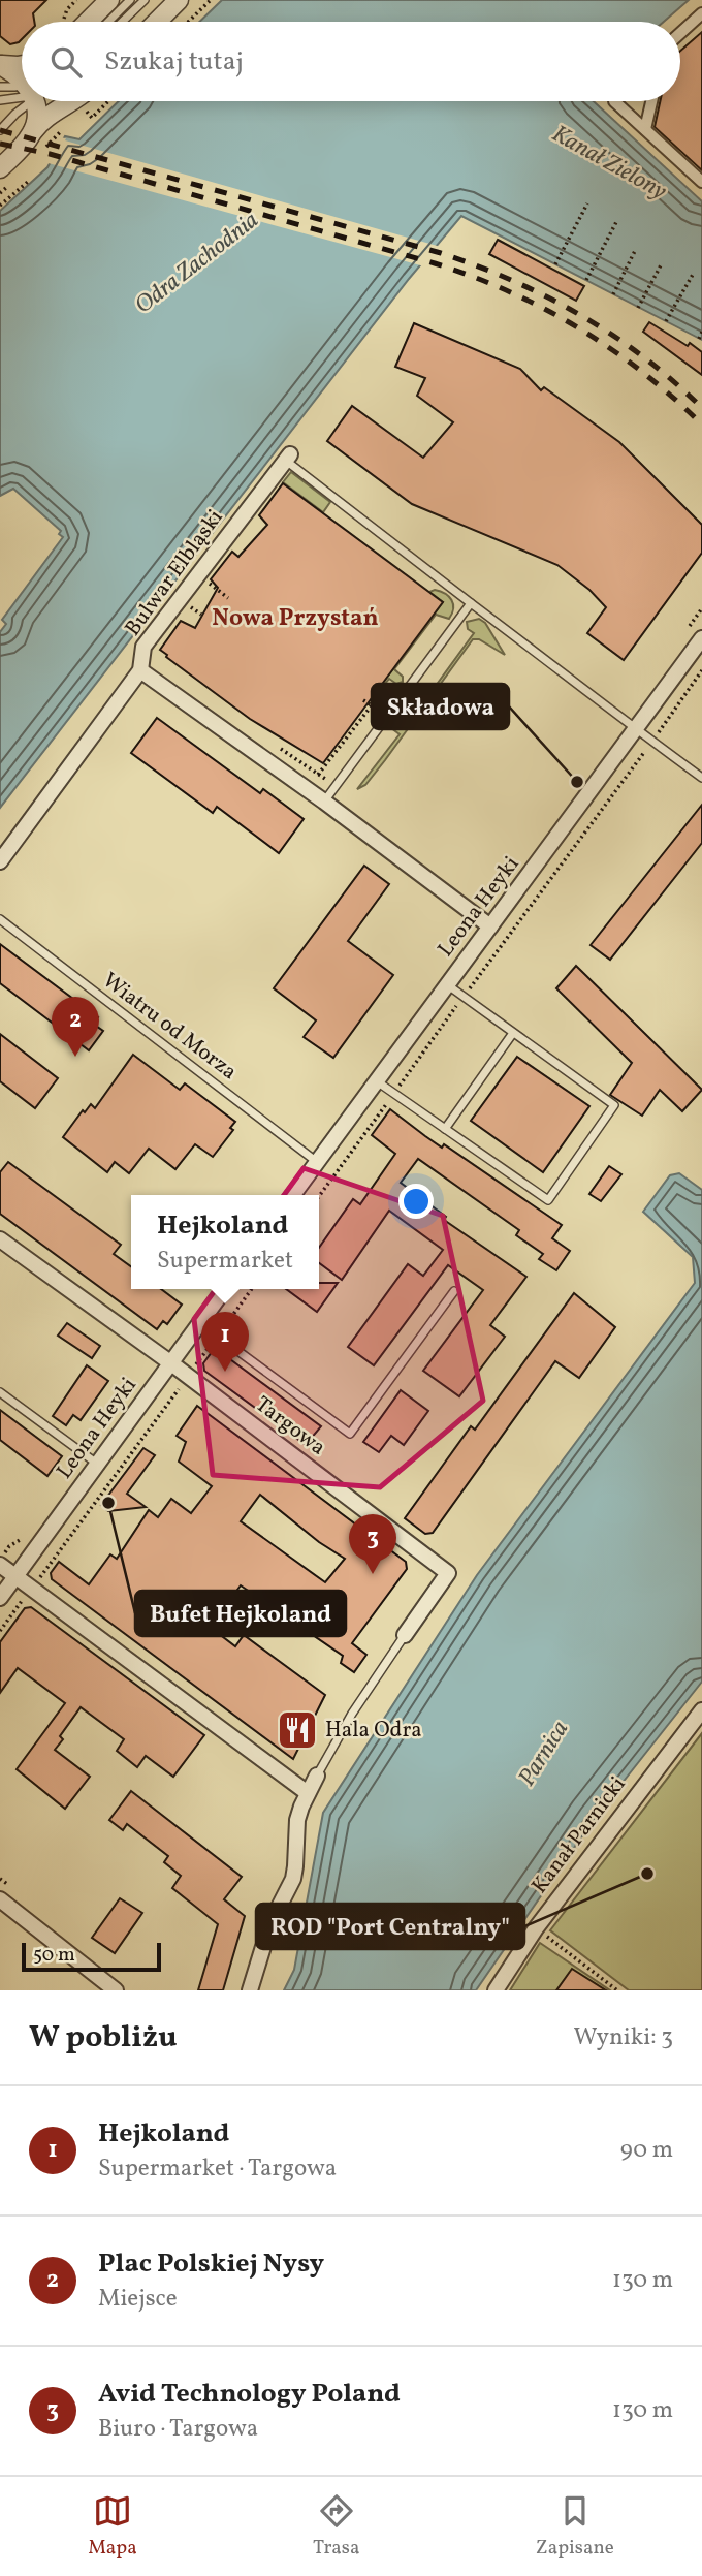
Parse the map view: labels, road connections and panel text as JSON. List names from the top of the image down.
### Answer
{
  "streets": {
    "street": [
      "Bulwar Elbląski",
      "Leona Heyki",
      "Targowa",
      "Kanał Parnicki"
    ],
    "lane": ["Wiatru od Morza"]
  },
  "crossings": [
    ["Leona Heyki", "Wiatru od Morza"],
    ["Leona Heyki", "Targowa"]
  ],
  "districts": ["Nowa Przystań"],
  "water": ["Kanał Zielony", "Odra Zachodnia", "Parnica"],
  "places": {
    "other": ["Składowa", "Bufet Hejkoland", "ROD \"Port Centralny\""],
    "restaurant": ["Hala Odra"]
  },
  "scale_bar": "50 m",
  "page": {
    "search": "Szukaj tutaj",
    "pins": ["2", "1", "3"],
    "popup": ["Hejkoland", "Supermarket"],
    "scale": "50 m",
    "heading": ["W pobliżu", "Wyniki: 3"],
    "list": [
      {
        "mark": "1",
        "name": "Hejkoland",
        "note": "Supermarket · Targowa",
        "value": "90 m"
      },
      {
        "mark": "2",
        "name": "Plac Polskiej Nysy",
        "note": "Miejsce",
        "value": "130 m"
      },
      {
        "mark": "3",
        "name": "Avid Technology Poland",
        "note": "Biuro · Targowa",
        "value": "130 m"
      }
    ],
    "nav": ["Mapa", "Trasa", "Zapisane"]
  }
}
